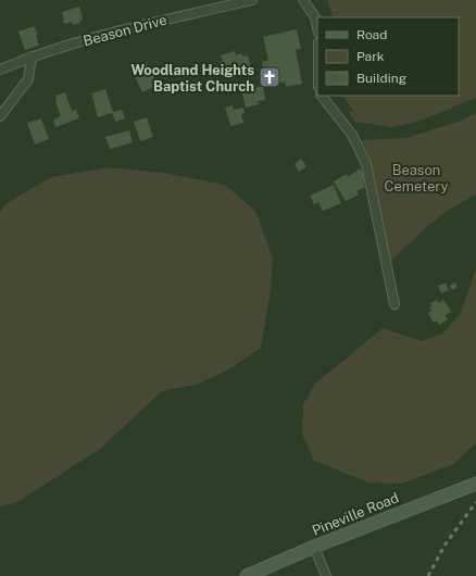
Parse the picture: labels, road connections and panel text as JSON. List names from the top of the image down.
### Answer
{
  "streets": {
    "main road": ["Pineville Road"],
    "street": ["Beason Drive"]
  },
  "parks": ["Beason Cemetery"],
  "places": {
    "church": ["Woodland Heights Baptist Church"]
  },
  "legend": ["Road", "Park", "Building"]
}
